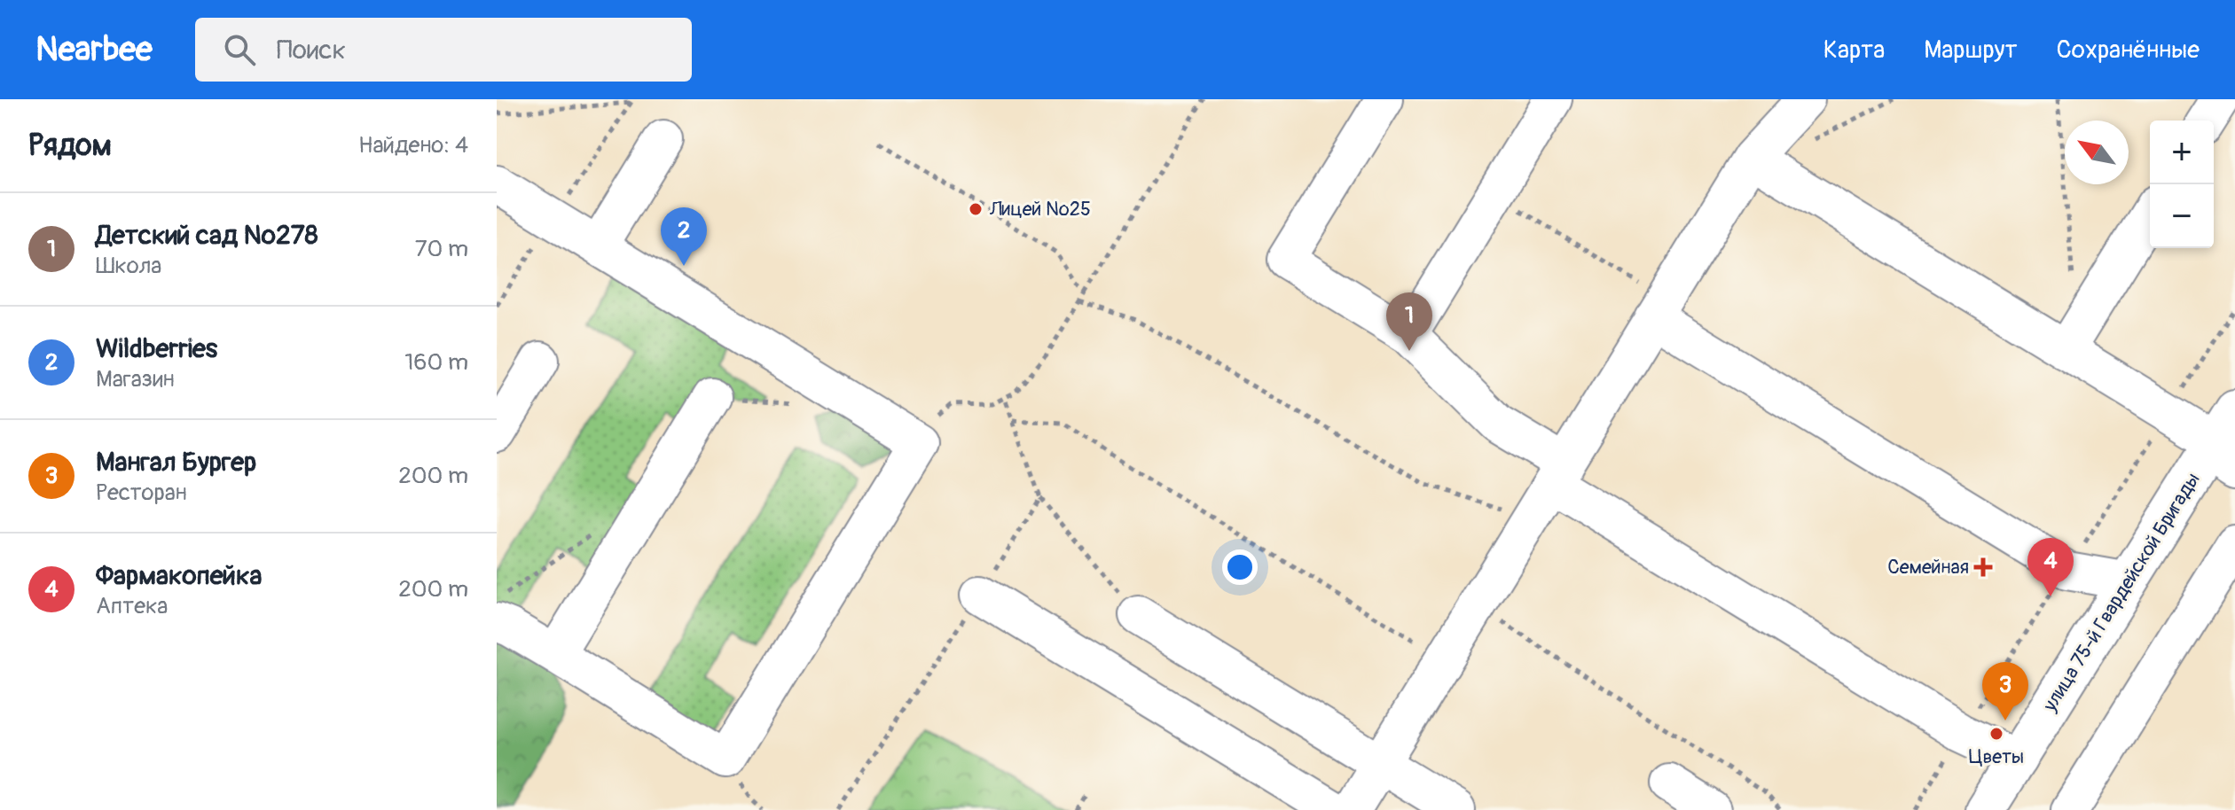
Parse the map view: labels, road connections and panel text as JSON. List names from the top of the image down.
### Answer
{
  "streets": {
    "main road": ["улица 75-й Гвардейской Бригады"]
  },
  "places": {
    "other": ["Лицей №25", "Цветы"],
    "health": ["Семейная"]
  },
  "north": "top left",
  "page": {
    "header": "Nearbee",
    "search": "Поиск",
    "nav": ["Карта", "Маршрут", "Сохранённые"],
    "heading": ["Рядом", "Найдено: 4"],
    "map_buttons": ["+", "−"],
    "list": [
      {
        "mark": "1",
        "name": "Детский сад №278",
        "note": "Школа",
        "value": "70 m"
      },
      {
        "mark": "2",
        "name": "Wildberries",
        "note": "Магазин",
        "value": "160 m"
      },
      {
        "mark": "3",
        "name": "Мангал Бургер",
        "note": "Ресторан",
        "value": "200 m"
      },
      {
        "mark": "4",
        "name": "Фармакопейка",
        "note": "Аптека",
        "value": "200 m"
      }
    ],
    "pins": [
      "2",
      "1",
      "4",
      "3"
    ]
  }
}
